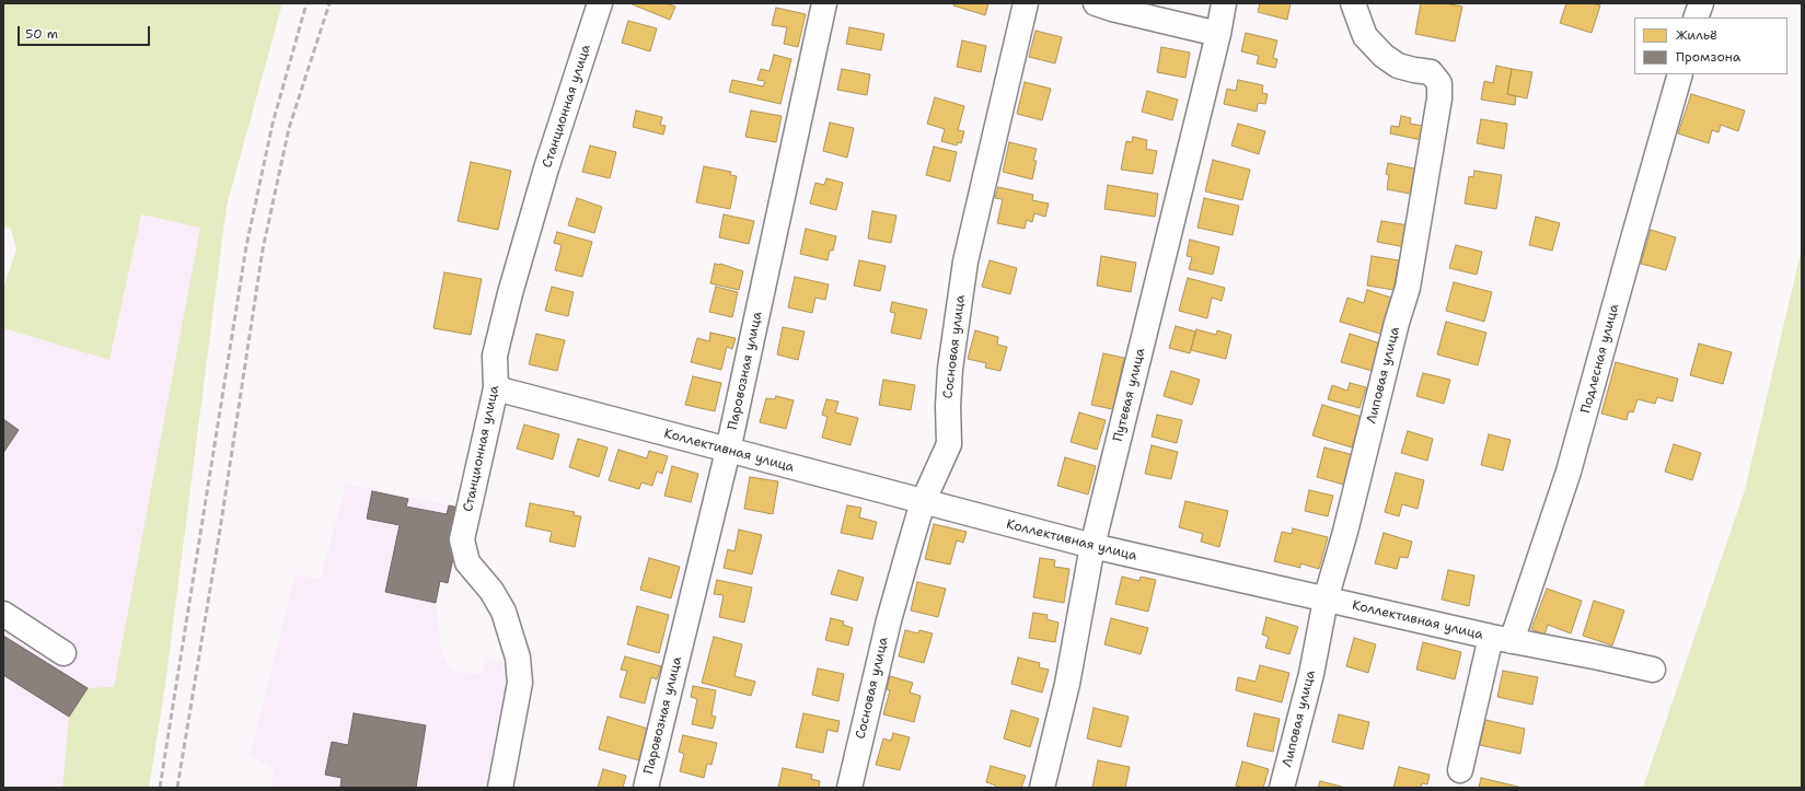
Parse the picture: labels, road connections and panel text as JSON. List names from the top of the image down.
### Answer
{
  "streets": {
    "street": [
      "Станционная улица",
      "Сосновая улица",
      "Подлесная улица",
      "Паровозная улица",
      "Липовая улица",
      "Путевая улица",
      "Коллективная улица"
    ]
  },
  "crossings": [
    ["Станционная улица", "Коллективная улица"],
    ["Сосновая улица", "Коллективная улица"],
    ["Подлесная улица", "Коллективная улица"],
    ["Паровозная улица", "Коллективная улица"],
    ["Липовая улица", "Коллективная улица"],
    ["Путевая улица", "Коллективная улица"]
  ],
  "legend": ["Жильё", "Промзона"],
  "scale_bar": "50 m"
}
